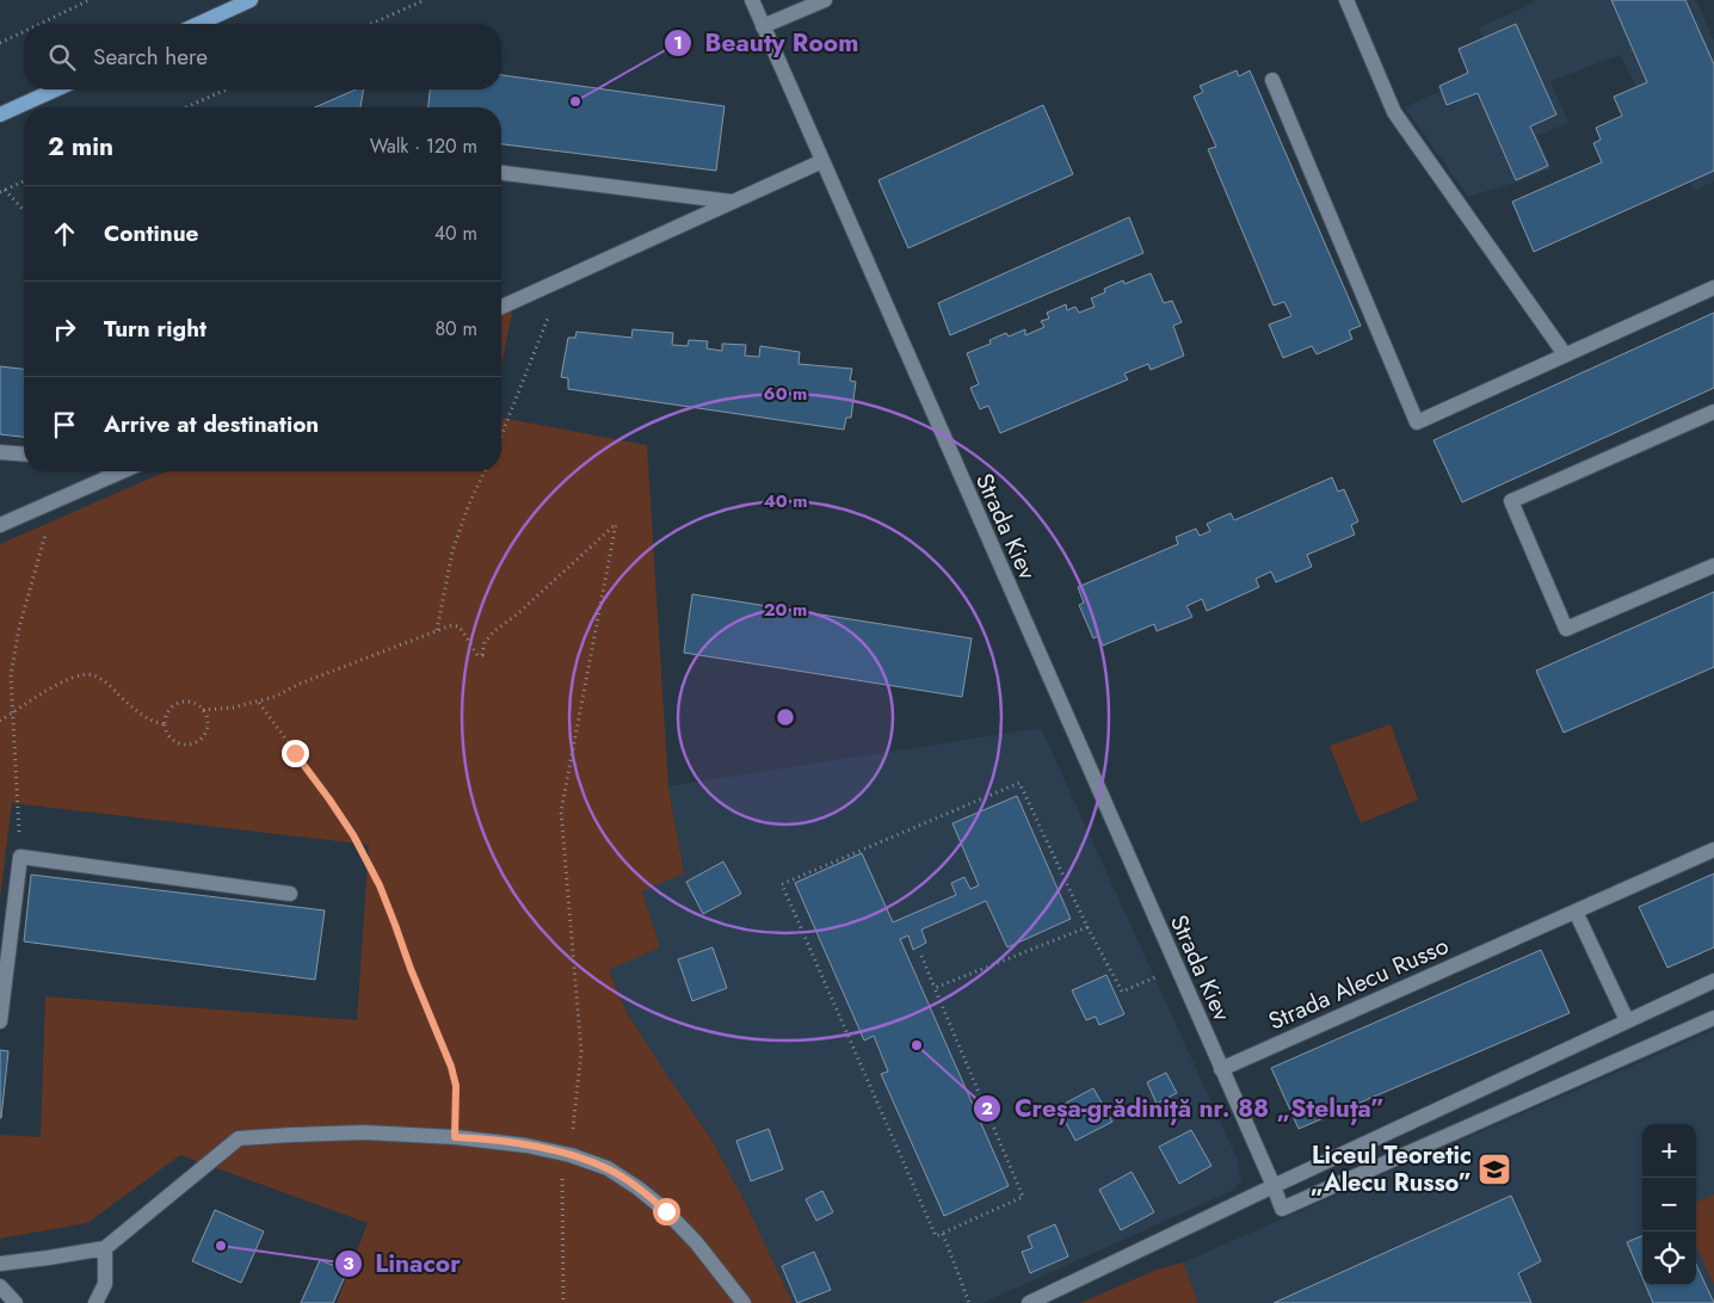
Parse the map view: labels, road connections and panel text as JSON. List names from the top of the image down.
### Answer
{
  "streets": {
    "street": ["Strada Kiev", "Strada Alecu Russo"]
  },
  "crossings": [
    ["Strada Kiev", "Strada Alecu Russo"]
  ],
  "places": {
    "other": ["Beauty Room", "Creșa-grădiniță nr. 88 „Steluța”", "Linacor"],
    "school or university": ["Liceul Teoretic „Alecu Russo”"]
  },
  "page": {
    "search": "Search here",
    "heading": ["2 min", "Walk · 120 m"],
    "list": [
      ["Continue", "40 m"],
      ["Turn right", "80 m"],
      "Arrive at destination"
    ],
    "map_buttons": ["+", "−"]
  },
  "rings": ["60 m", "40 m", "20 m"]
}
